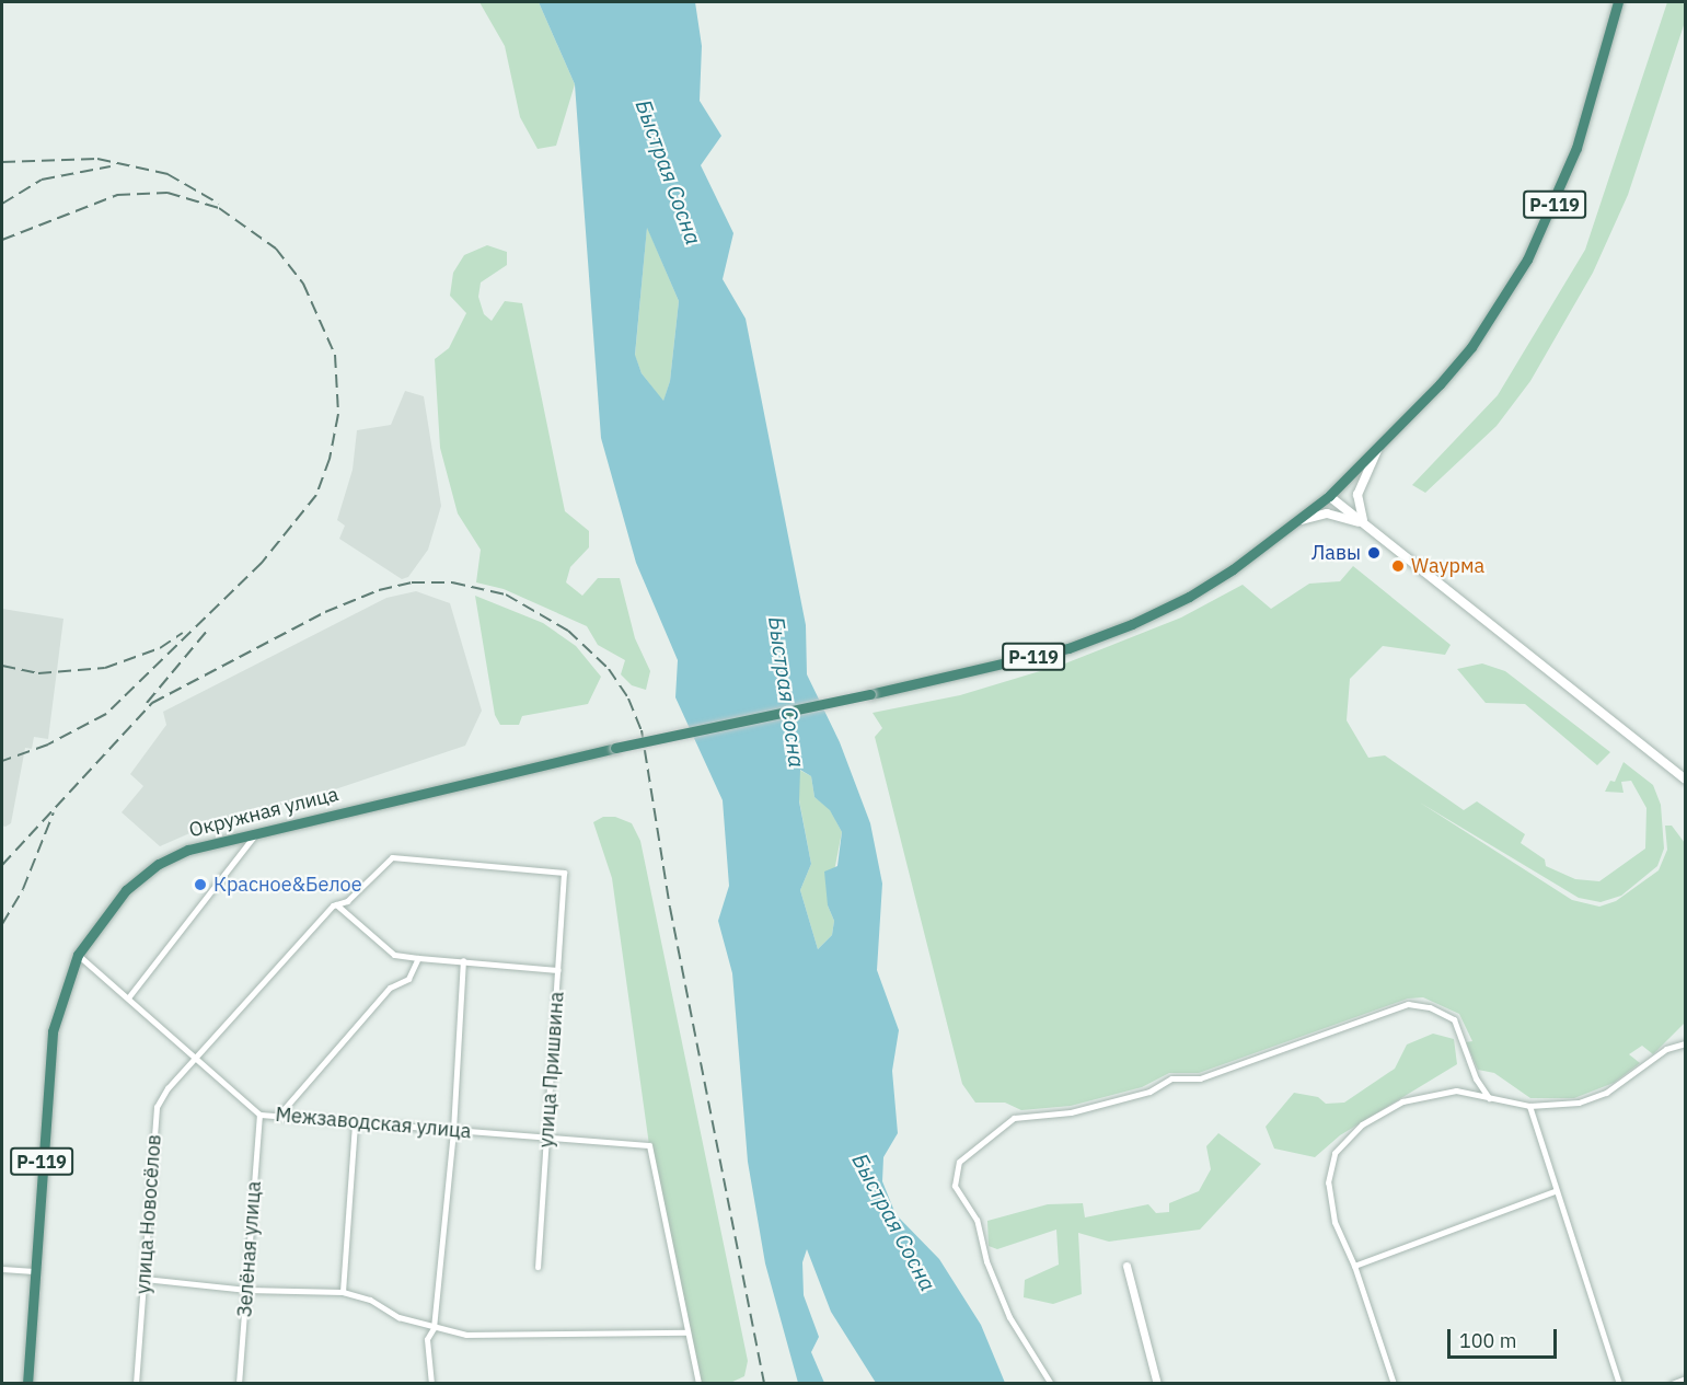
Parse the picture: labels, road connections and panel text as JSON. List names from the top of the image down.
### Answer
{
  "streets": {
    "highway": ["Р-119", "Окружная улица"],
    "street": [
      "улица Пришвина",
      "Межзаводская улица",
      "улица Новосёлов",
      "Зелёная улица"
    ]
  },
  "crossings": [
    ["Р-119", "Окружная улица"],
    ["Окружная улица", "Межзаводская улица"],
    ["улица Пришвина", "Межзаводская улица"],
    ["улица Пришвина", "улица Новосёлов"],
    ["Межзаводская улица", "улица Новосёлов"],
    ["Межзаводская улица", "Зелёная улица"]
  ],
  "water": ["Быстрая Сосна"],
  "places": ["Лавы", "Wаурма", "Красное&Белое"],
  "scale_bar": "100 m"
}
